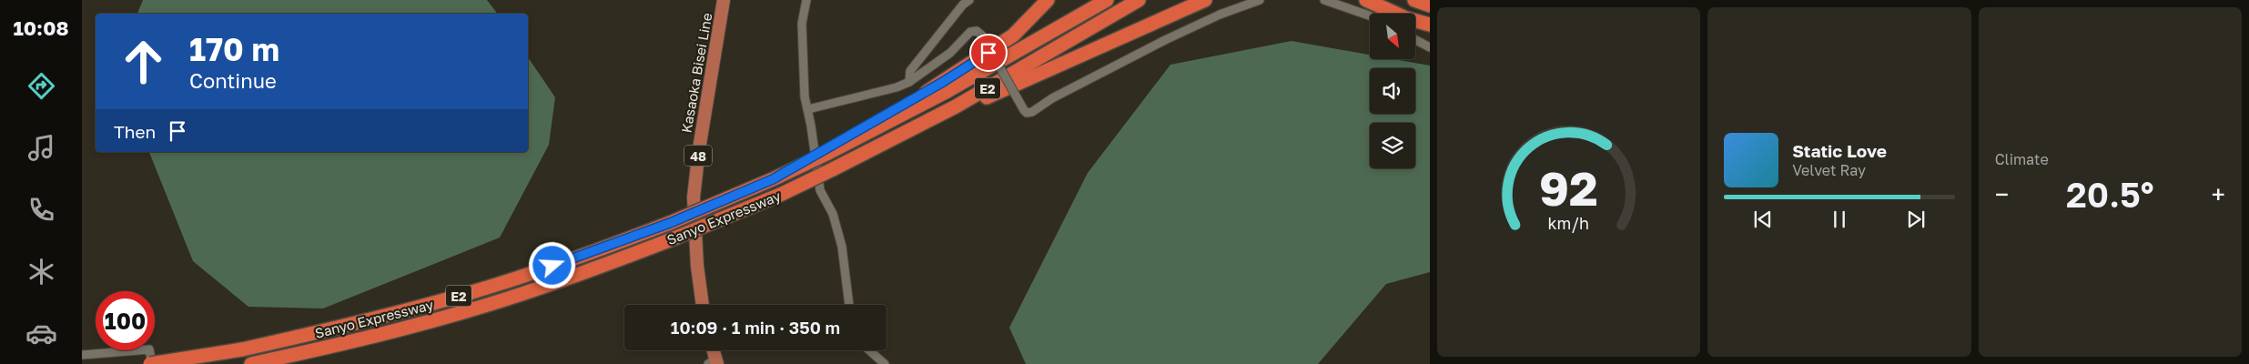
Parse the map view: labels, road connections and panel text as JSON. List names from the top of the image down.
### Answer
{
  "streets": {
    "highway": ["E2", "Sanyo Expressway"],
    "main road": ["Kasaoka Bisei Line", "48"]
  },
  "north": "bottom right",
  "page": {
    "tabs": "10:08",
    "tile": "Climate",
    "turn": ["170 m", "Continue"],
    "then": "Then",
    "song": ["Static Love", "Velvet Ray"],
    "heat": ["−", "20.5°", "+"],
    "limit": "100",
    "trip": "10:09 · 1 min · 350 m",
    "gauge": ["92", "km/h"]
  }
}
